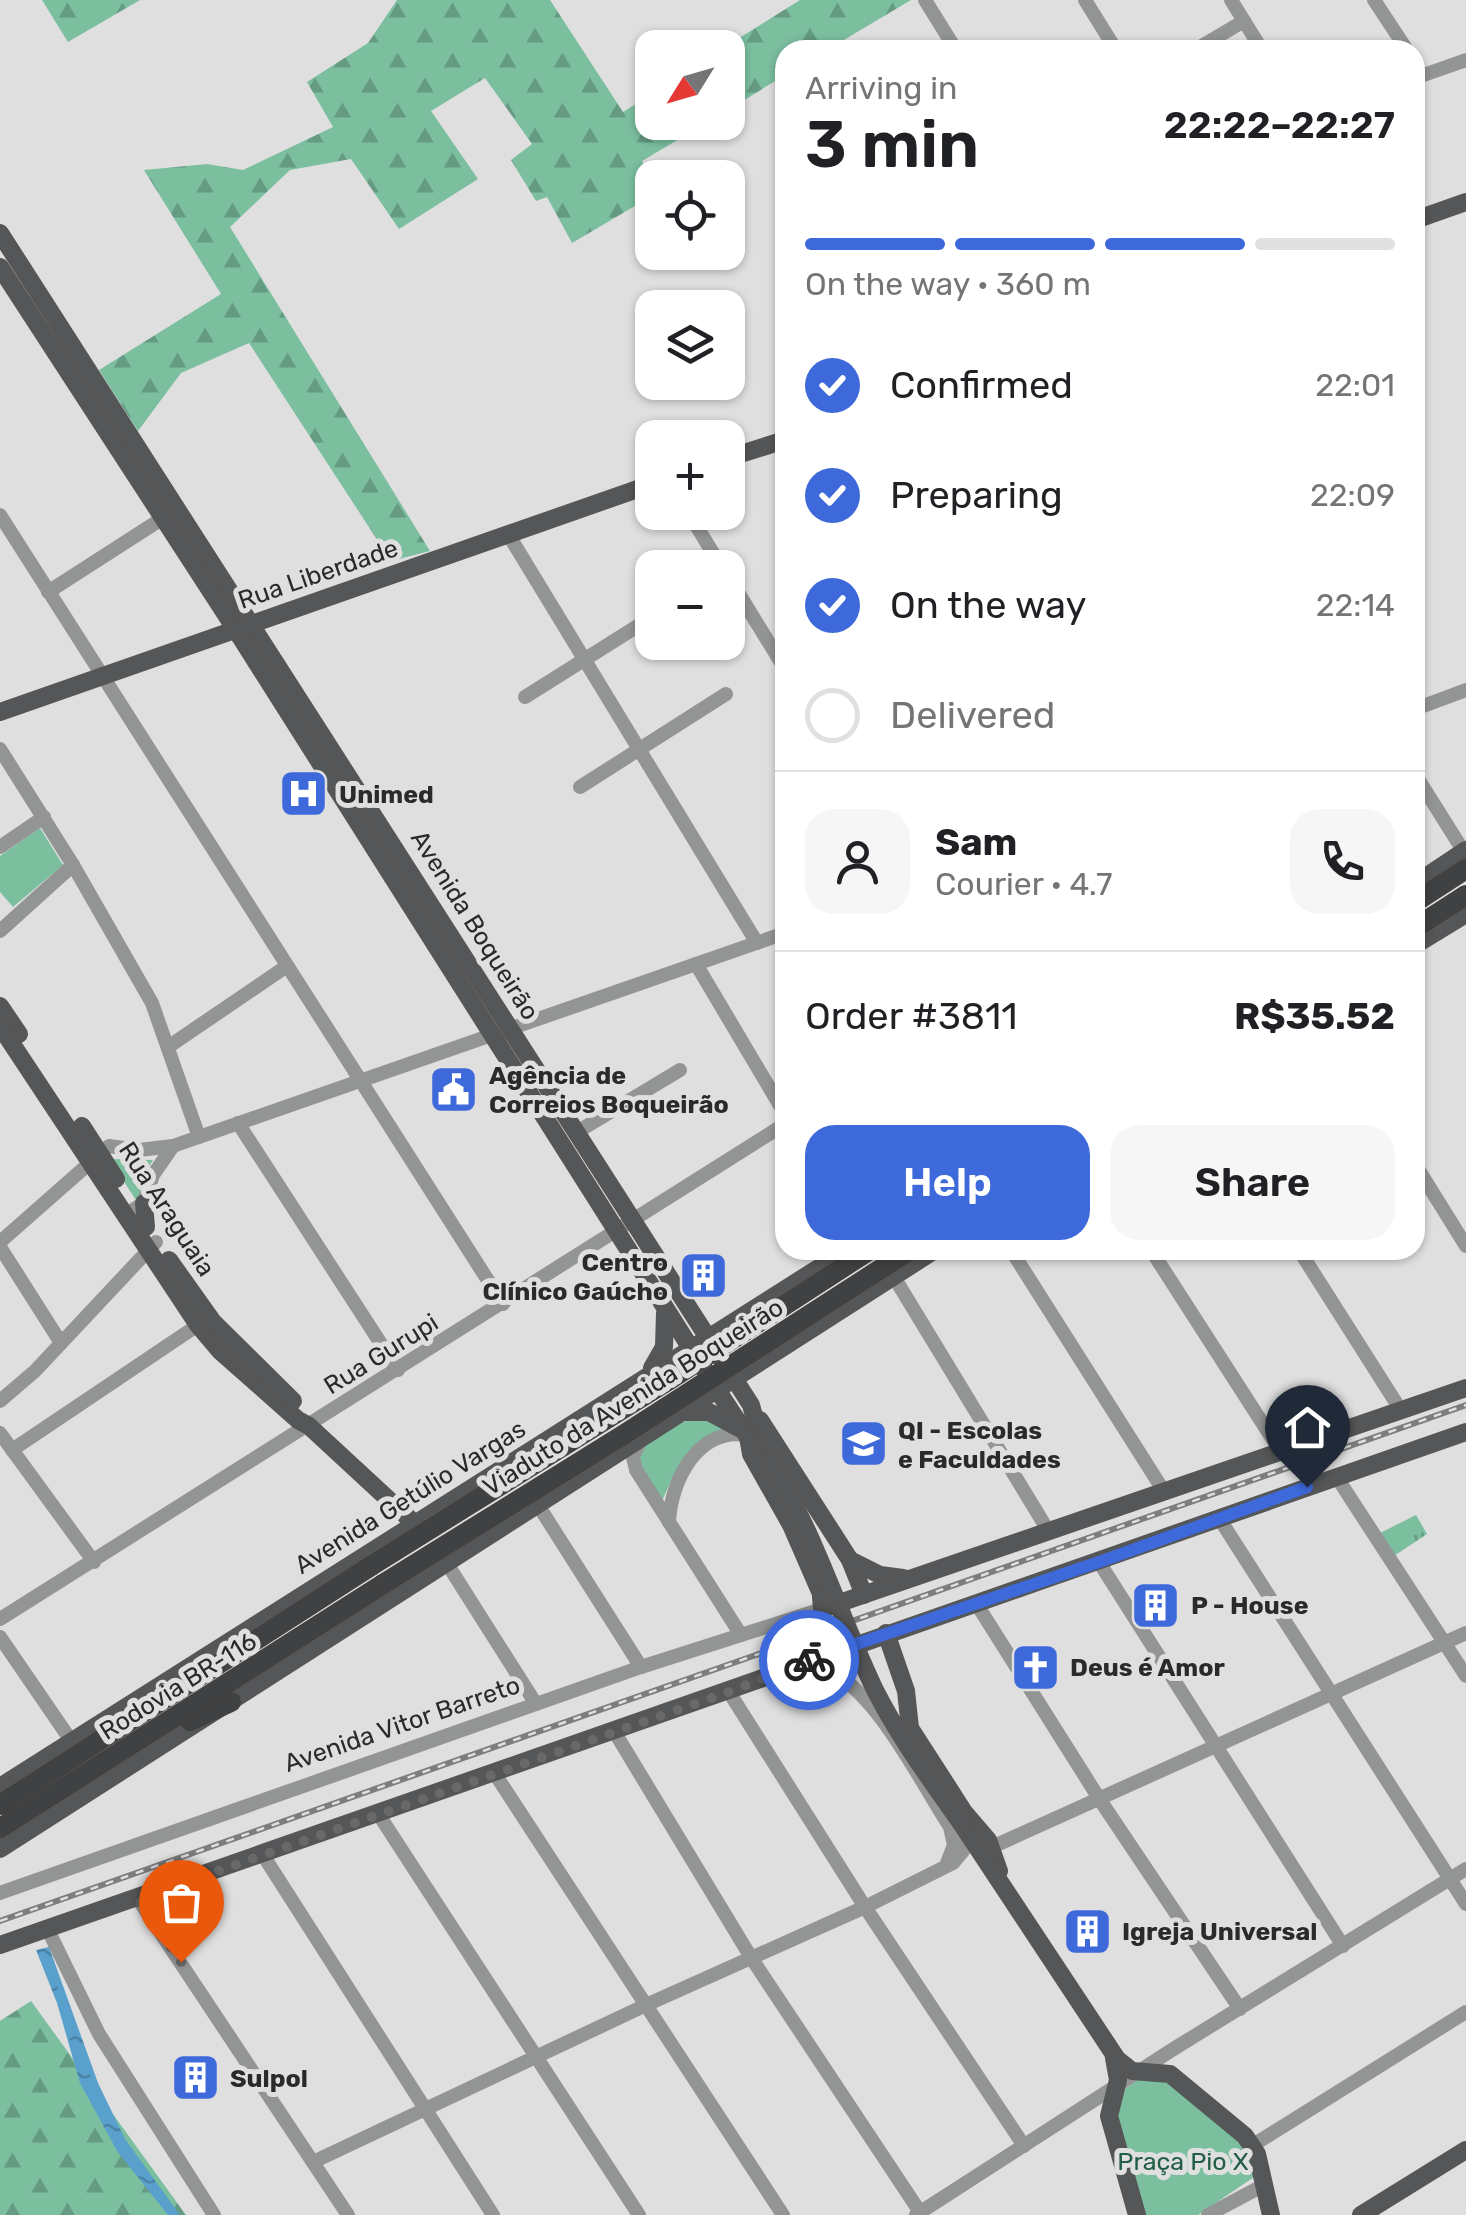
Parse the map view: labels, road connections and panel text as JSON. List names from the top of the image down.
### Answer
{
  "streets": {
    "highway": ["Viaduto da Avenida Boqueirão", "Rodovia BR-116"],
    "main road": [
      "Rua Liberdade",
      "Avenida Boqueirão",
      "Rua Araguaia",
      "Avenida Getúlio Vargas"
    ],
    "street": ["Rua Gurupi", "Avenida Vitor Barreto"]
  },
  "crossings": [
    ["Rua Liberdade", "Avenida Boqueirão"],
    ["Avenida Boqueirão", "Rua Gurupi"],
    ["Avenida Boqueirão", "Avenida Getúlio Vargas"],
    ["Rua Araguaia", "Rua Gurupi"],
    ["Rua Araguaia", "Avenida Getúlio Vargas"],
    ["Viaduto da Avenida Boqueirão", "Rodovia BR-116"],
    ["Avenida Getúlio Vargas", "Rodovia BR-116"]
  ],
  "parks": ["Praça Pio X"],
  "places": {
    "hospital": ["Unimed"],
    "public building": ["Agência de Correios Boqueirão"],
    "building": [
      "Centro Clínico Gaúcho",
      "P - House",
      "Igreja Universal",
      "Sulpol"
    ],
    "school or university": ["QI - Escolas e Faculdades"],
    "church": ["Deus é Amor"]
  },
  "north": "bottom left",
  "page": {
    "map_buttons": ["+", "−"],
    "heading": ["3 min", "Arriving in", "22:22–22:27"],
    "panel": [
      "Sam",
      "Courier · 4.7",
      "Order #3811",
      "R$35.52"
    ],
    "bar": "On the way · 360 m",
    "list": [
      ["Confirmed", "22:01"],
      ["Preparing", "22:09"],
      ["On the way", "22:14"],
      "Delivered"
    ],
    "buttons": ["Help", "Share"]
  }
}
